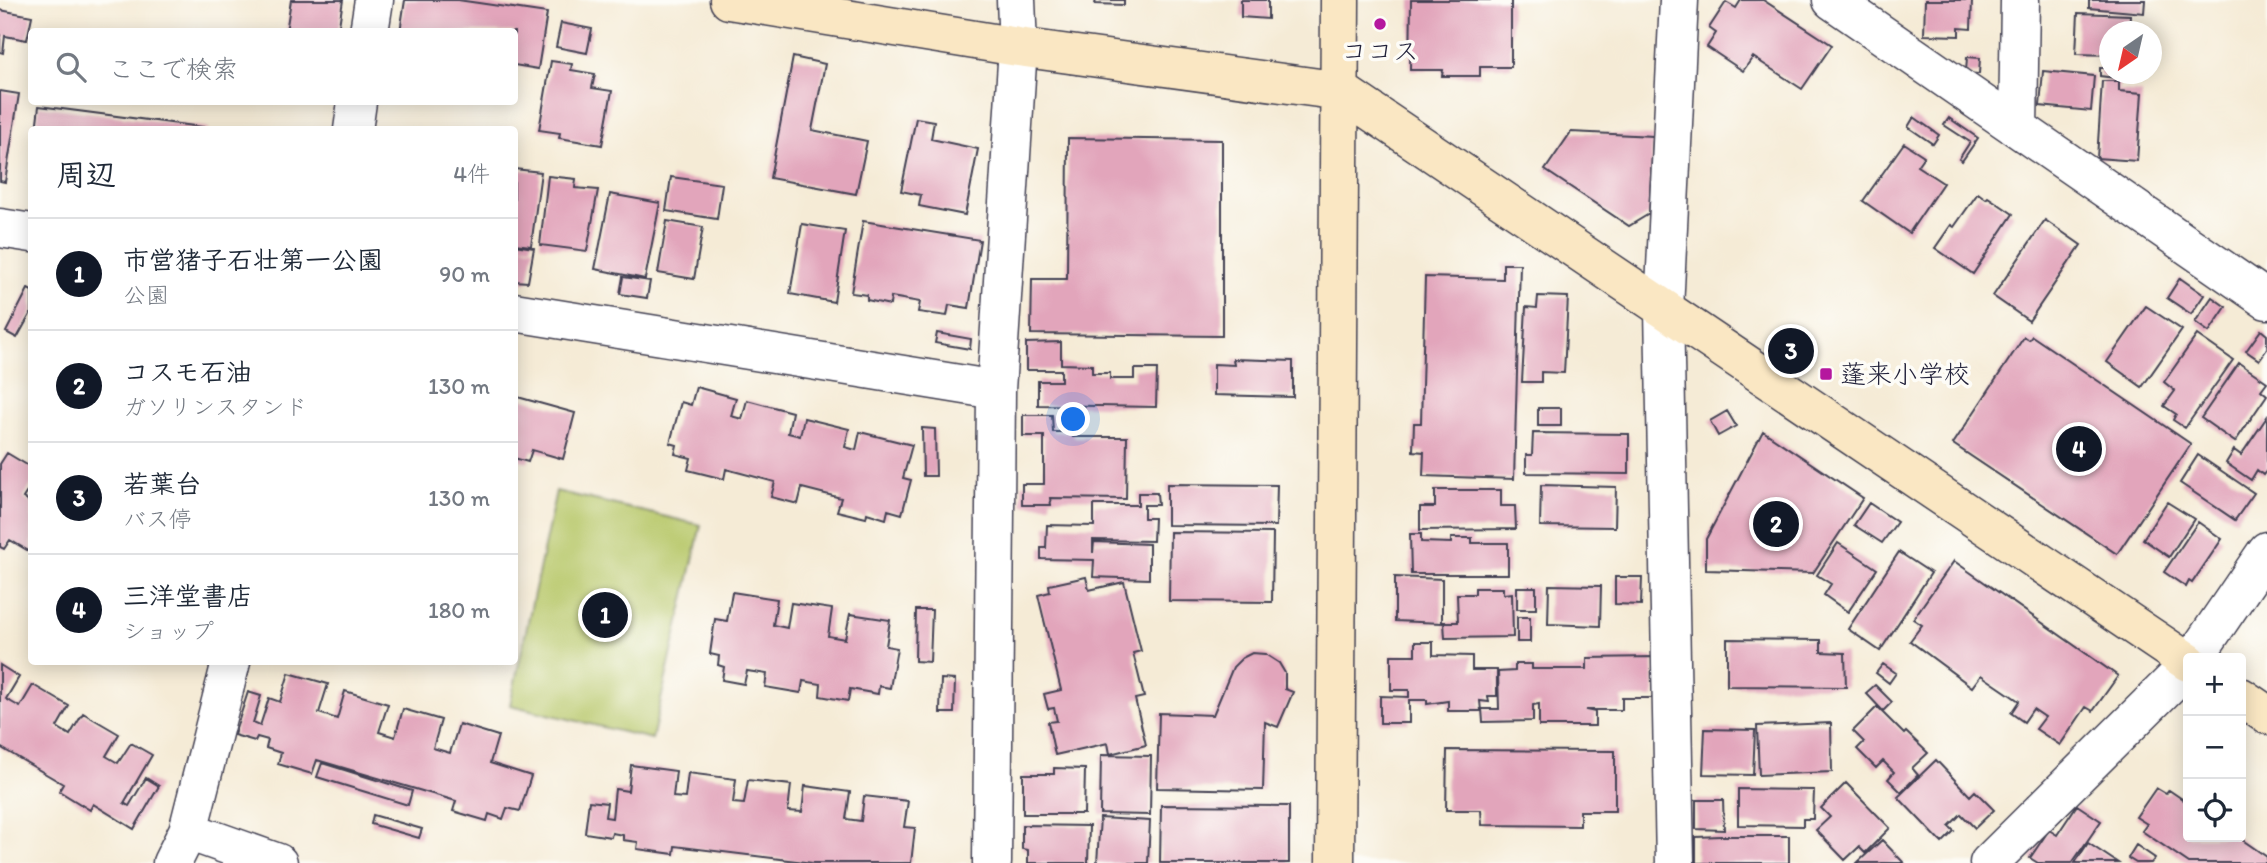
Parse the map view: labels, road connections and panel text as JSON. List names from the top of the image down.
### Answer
{
  "places": {
    "other": ["ココス"],
    "transit": ["蓬来小学校"]
  },
  "north": "bottom left",
  "page": {
    "search": "ここで検索",
    "heading": ["周辺", "4件"],
    "list": [
      {
        "mark": "1",
        "name": "市営猪子石壮第一公園",
        "note": "公園",
        "value": "90 m"
      },
      {
        "mark": "2",
        "name": "コスモ石油",
        "note": "ガソリンスタンド",
        "value": "130 m"
      },
      {
        "mark": "3",
        "name": "若葉台",
        "note": "バス停",
        "value": "130 m"
      },
      {
        "mark": "4",
        "name": "三洋堂書店",
        "note": "ショップ",
        "value": "180 m"
      }
    ],
    "pins": [
      "3",
      "4",
      "2",
      "1"
    ],
    "map_buttons": ["+", "−"]
  }
}
